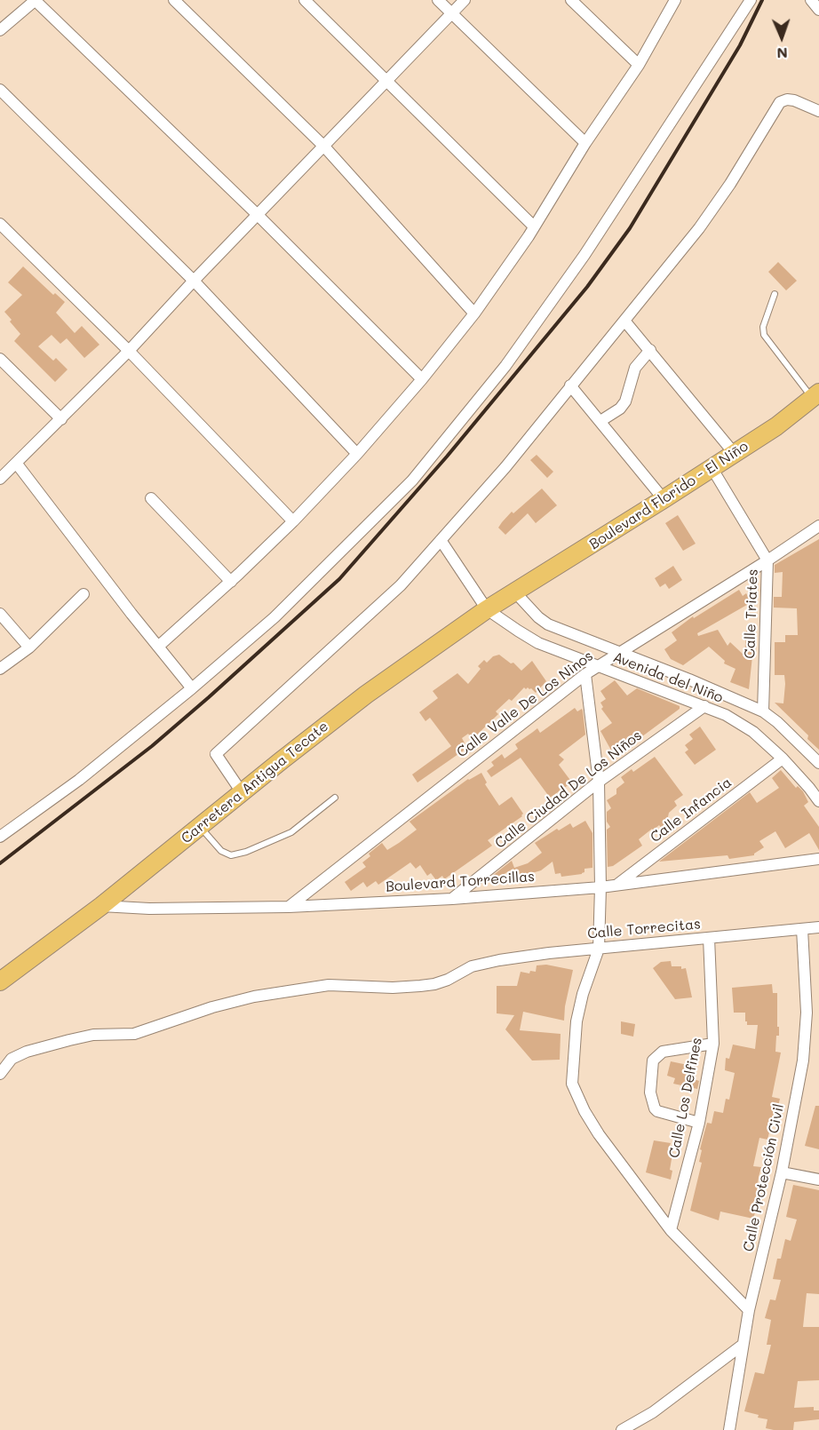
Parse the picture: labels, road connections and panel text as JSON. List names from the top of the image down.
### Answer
{
  "streets": {
    "main road": ["Boulevard Florido - El Niño", "Carretera Antigua Tecate"],
    "street": [
      "Calle Triates",
      "Avenida del Niño",
      "Calle Valle De Los Ninos",
      "Calle Ciudad De Los Niños",
      "Calle Infancia",
      "Boulevard Torrecillas",
      "Calle Torrecitas",
      "Calle Los Delfines",
      "Calle Protección Civil"
    ]
  },
  "crossings": [
    ["Boulevard Florido - El Niño", "Calle Triates"],
    ["Boulevard Florido - El Niño", "Avenida del Niño"],
    ["Boulevard Florido - El Niño", "Carretera Antigua Tecate"],
    ["Calle Triates", "Avenida del Niño"],
    ["Calle Triates", "Calle Valle De Los Ninos"],
    ["Avenida del Niño", "Calle Valle De Los Ninos"],
    ["Avenida del Niño", "Carretera Antigua Tecate"],
    ["Avenida del Niño", "Calle Ciudad De Los Niños"],
    ["Avenida del Niño", "Calle Infancia"],
    ["Calle Valle De Los Ninos", "Boulevard Torrecillas"],
    ["Carretera Antigua Tecate", "Boulevard Torrecillas"],
    ["Calle Ciudad De Los Niños", "Boulevard Torrecillas"],
    ["Calle Infancia", "Boulevard Torrecillas"],
    ["Calle Torrecitas", "Calle Los Delfines"],
    ["Calle Torrecitas", "Calle Protección Civil"]
  ],
  "north": "bottom"
}
